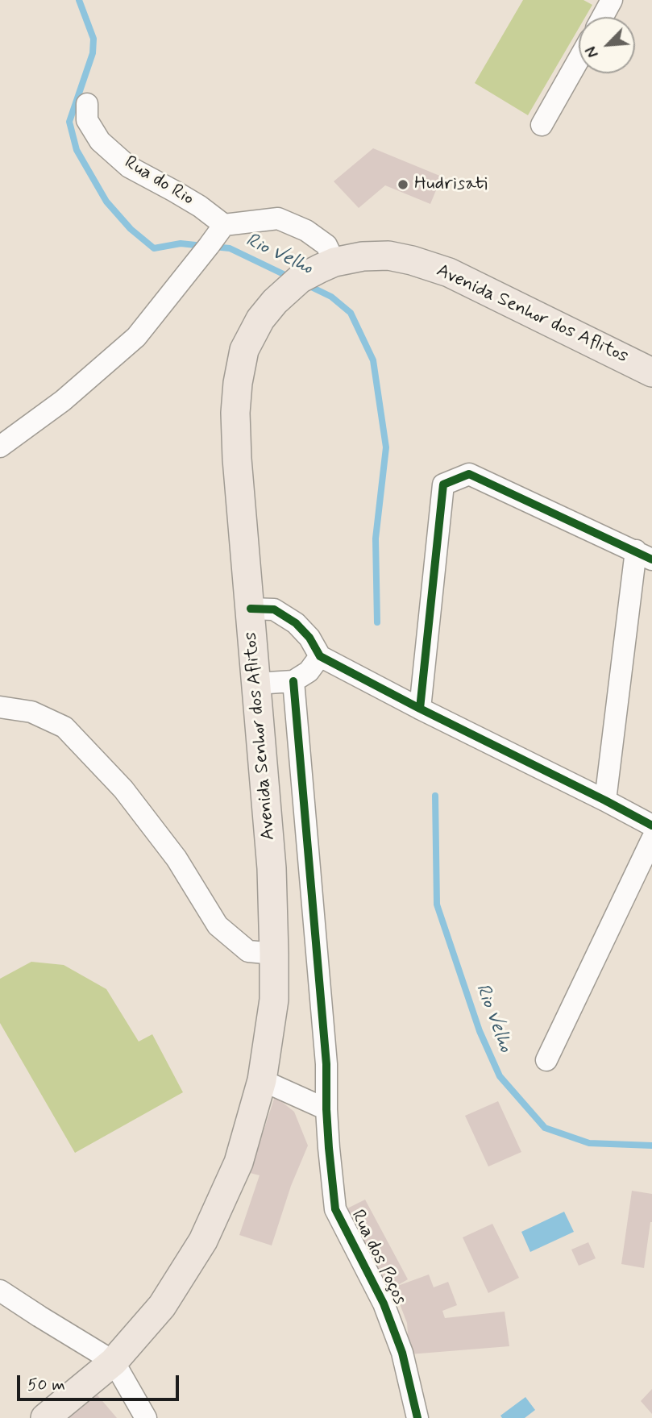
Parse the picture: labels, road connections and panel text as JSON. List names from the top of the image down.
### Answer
{
  "streets": {
    "main road": ["Avenida Senhor dos Aflitos"],
    "street": ["Rua do Rio", "Rua dos Poços"]
  },
  "water": ["Rio Velho"],
  "places": ["Hudrisati"],
  "scale_bar": "50 m",
  "north": "bottom left"
}
